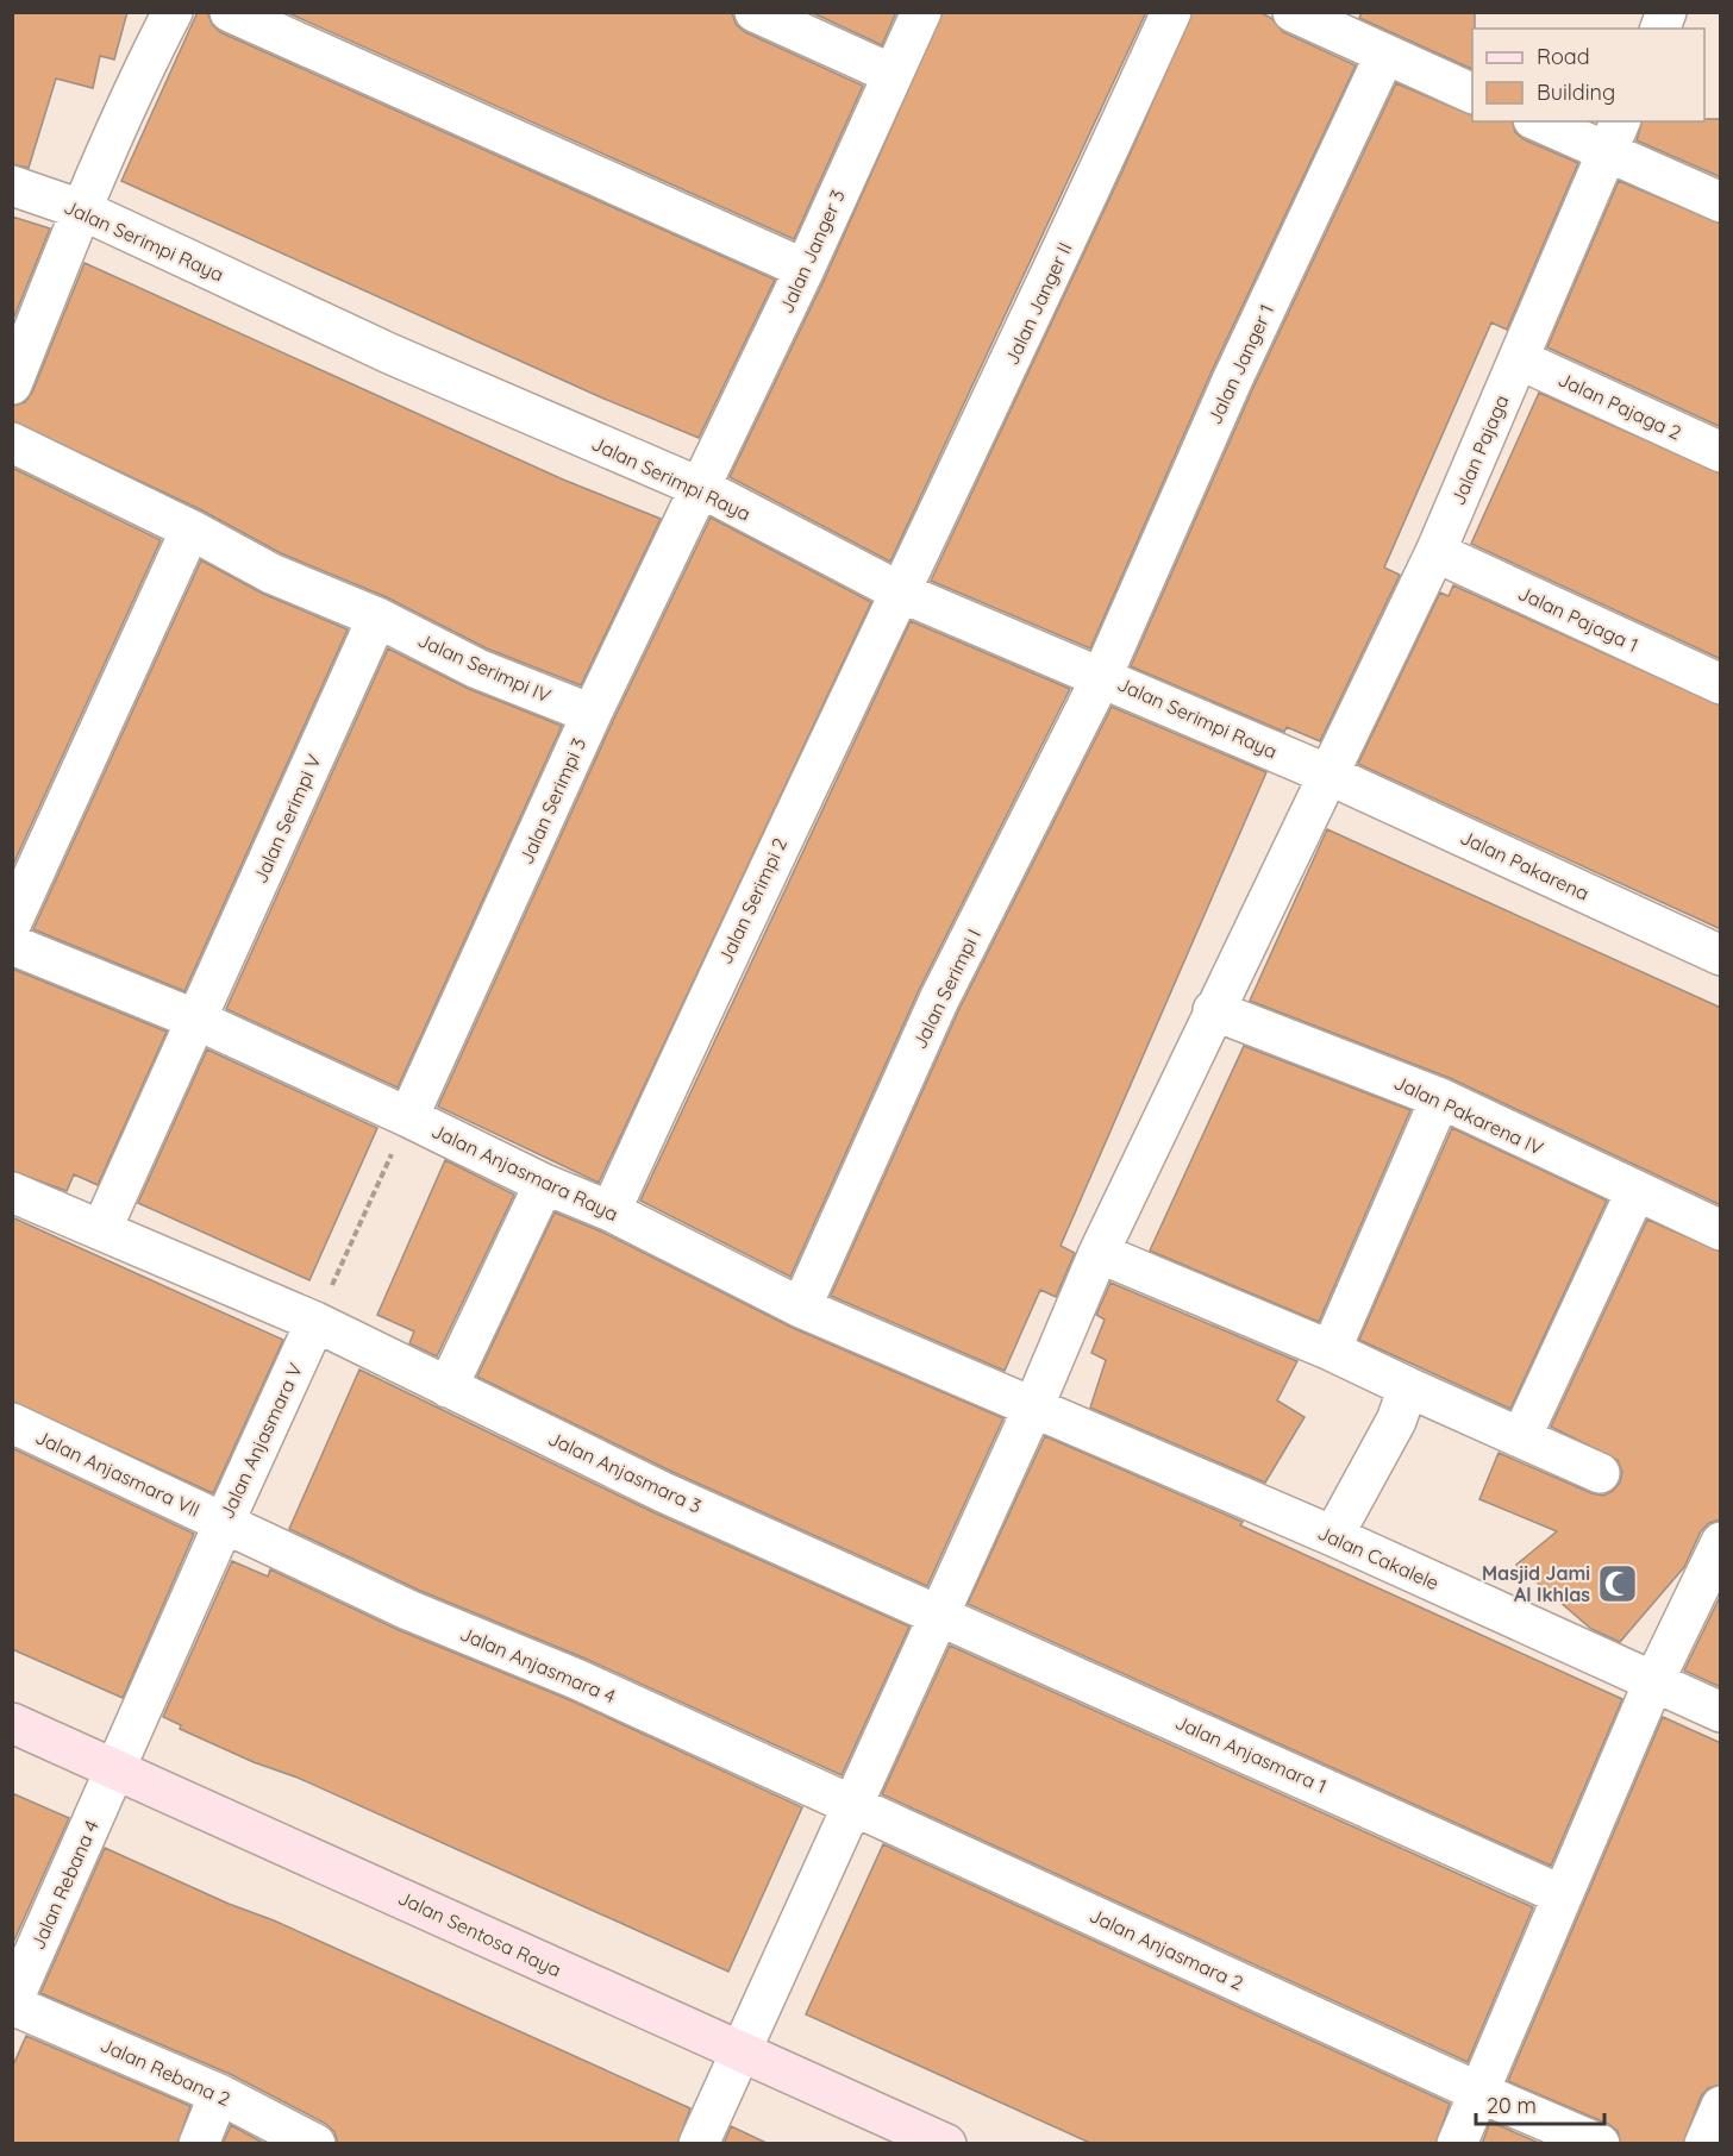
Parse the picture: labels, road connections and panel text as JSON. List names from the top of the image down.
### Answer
{
  "streets": {
    "main road": ["Jalan Sentosa Raya"],
    "street": [
      "Jalan Serimpi Raya",
      "Jalan Janger 3",
      "Jalan Janger II",
      "Jalan Janger 1",
      "Jalan Pajaga 2",
      "Jalan Pajaga",
      "Jalan Pajaga 1",
      "Jalan Serimpi IV",
      "Jalan Serimpi 3",
      "Jalan Serimpi V",
      "Jalan Pakarena",
      "Jalan Serimpi 2",
      "Jalan Serimpi I",
      "Jalan Pakarena IV",
      "Jalan Anjasmara Raya",
      "Jalan Anjasmara V",
      "Jalan Anjasmara 3",
      "Jalan Anjasmara VII",
      "Jalan Cakalele",
      "Jalan Anjasmara 4",
      "Jalan Anjasmara 1",
      "Jalan Rebana 4",
      "Jalan Anjasmara 2",
      "Jalan Rebana 2"
    ]
  },
  "crossings": [
    ["Jalan Serimpi Raya", "Jalan Janger 3"],
    ["Jalan Serimpi Raya", "Jalan Janger II"],
    ["Jalan Serimpi Raya", "Jalan Janger 1"],
    ["Jalan Serimpi Raya", "Jalan Pajaga"],
    ["Jalan Serimpi Raya", "Jalan Serimpi 3"],
    ["Jalan Serimpi Raya", "Jalan Pakarena"],
    ["Jalan Serimpi Raya", "Jalan Serimpi 2"],
    ["Jalan Serimpi Raya", "Jalan Serimpi I"],
    ["Jalan Janger 3", "Jalan Serimpi 3"],
    ["Jalan Janger II", "Jalan Serimpi 2"],
    ["Jalan Janger 1", "Jalan Serimpi I"],
    ["Jalan Pajaga 2", "Jalan Pajaga"],
    ["Jalan Pajaga", "Jalan Pajaga 1"],
    ["Jalan Pajaga", "Jalan Pakarena"],
    ["Jalan Pajaga", "Jalan Pakarena IV"],
    ["Jalan Pajaga", "Jalan Anjasmara Raya"],
    ["Jalan Pajaga", "Jalan Anjasmara 3"],
    ["Jalan Pajaga", "Jalan Cakalele"],
    ["Jalan Pajaga", "Jalan Anjasmara 4"],
    ["Jalan Pajaga", "Jalan Anjasmara 1"],
    ["Jalan Pajaga", "Jalan Sentosa Raya"],
    ["Jalan Pajaga", "Jalan Anjasmara 2"],
    ["Jalan Serimpi IV", "Jalan Serimpi 3"],
    ["Jalan Serimpi IV", "Jalan Serimpi V"],
    ["Jalan Serimpi 3", "Jalan Anjasmara Raya"],
    ["Jalan Serimpi V", "Jalan Anjasmara Raya"],
    ["Jalan Serimpi V", "Jalan Anjasmara 3"],
    ["Jalan Serimpi 2", "Jalan Anjasmara Raya"],
    ["Jalan Serimpi I", "Jalan Anjasmara Raya"],
    ["Jalan Anjasmara Raya", "Jalan Cakalele"],
    ["Jalan Anjasmara V", "Jalan Anjasmara 3"],
    ["Jalan Anjasmara V", "Jalan Anjasmara VII"],
    ["Jalan Anjasmara V", "Jalan Anjasmara 4"],
    ["Jalan Anjasmara V", "Jalan Rebana 4"],
    ["Jalan Anjasmara V", "Jalan Sentosa Raya"],
    ["Jalan Anjasmara 3", "Jalan Anjasmara 1"],
    ["Jalan Anjasmara VII", "Jalan Anjasmara 4"],
    ["Jalan Anjasmara 4", "Jalan Anjasmara 2"],
    ["Jalan Rebana 4", "Jalan Sentosa Raya"],
    ["Jalan Rebana 4", "Jalan Rebana 2"]
  ],
  "places": {
    "mosque": ["Masjid Jami Al Ikhlas"]
  },
  "legend": ["Road", "Building"],
  "scale_bar": "20 m"
}
